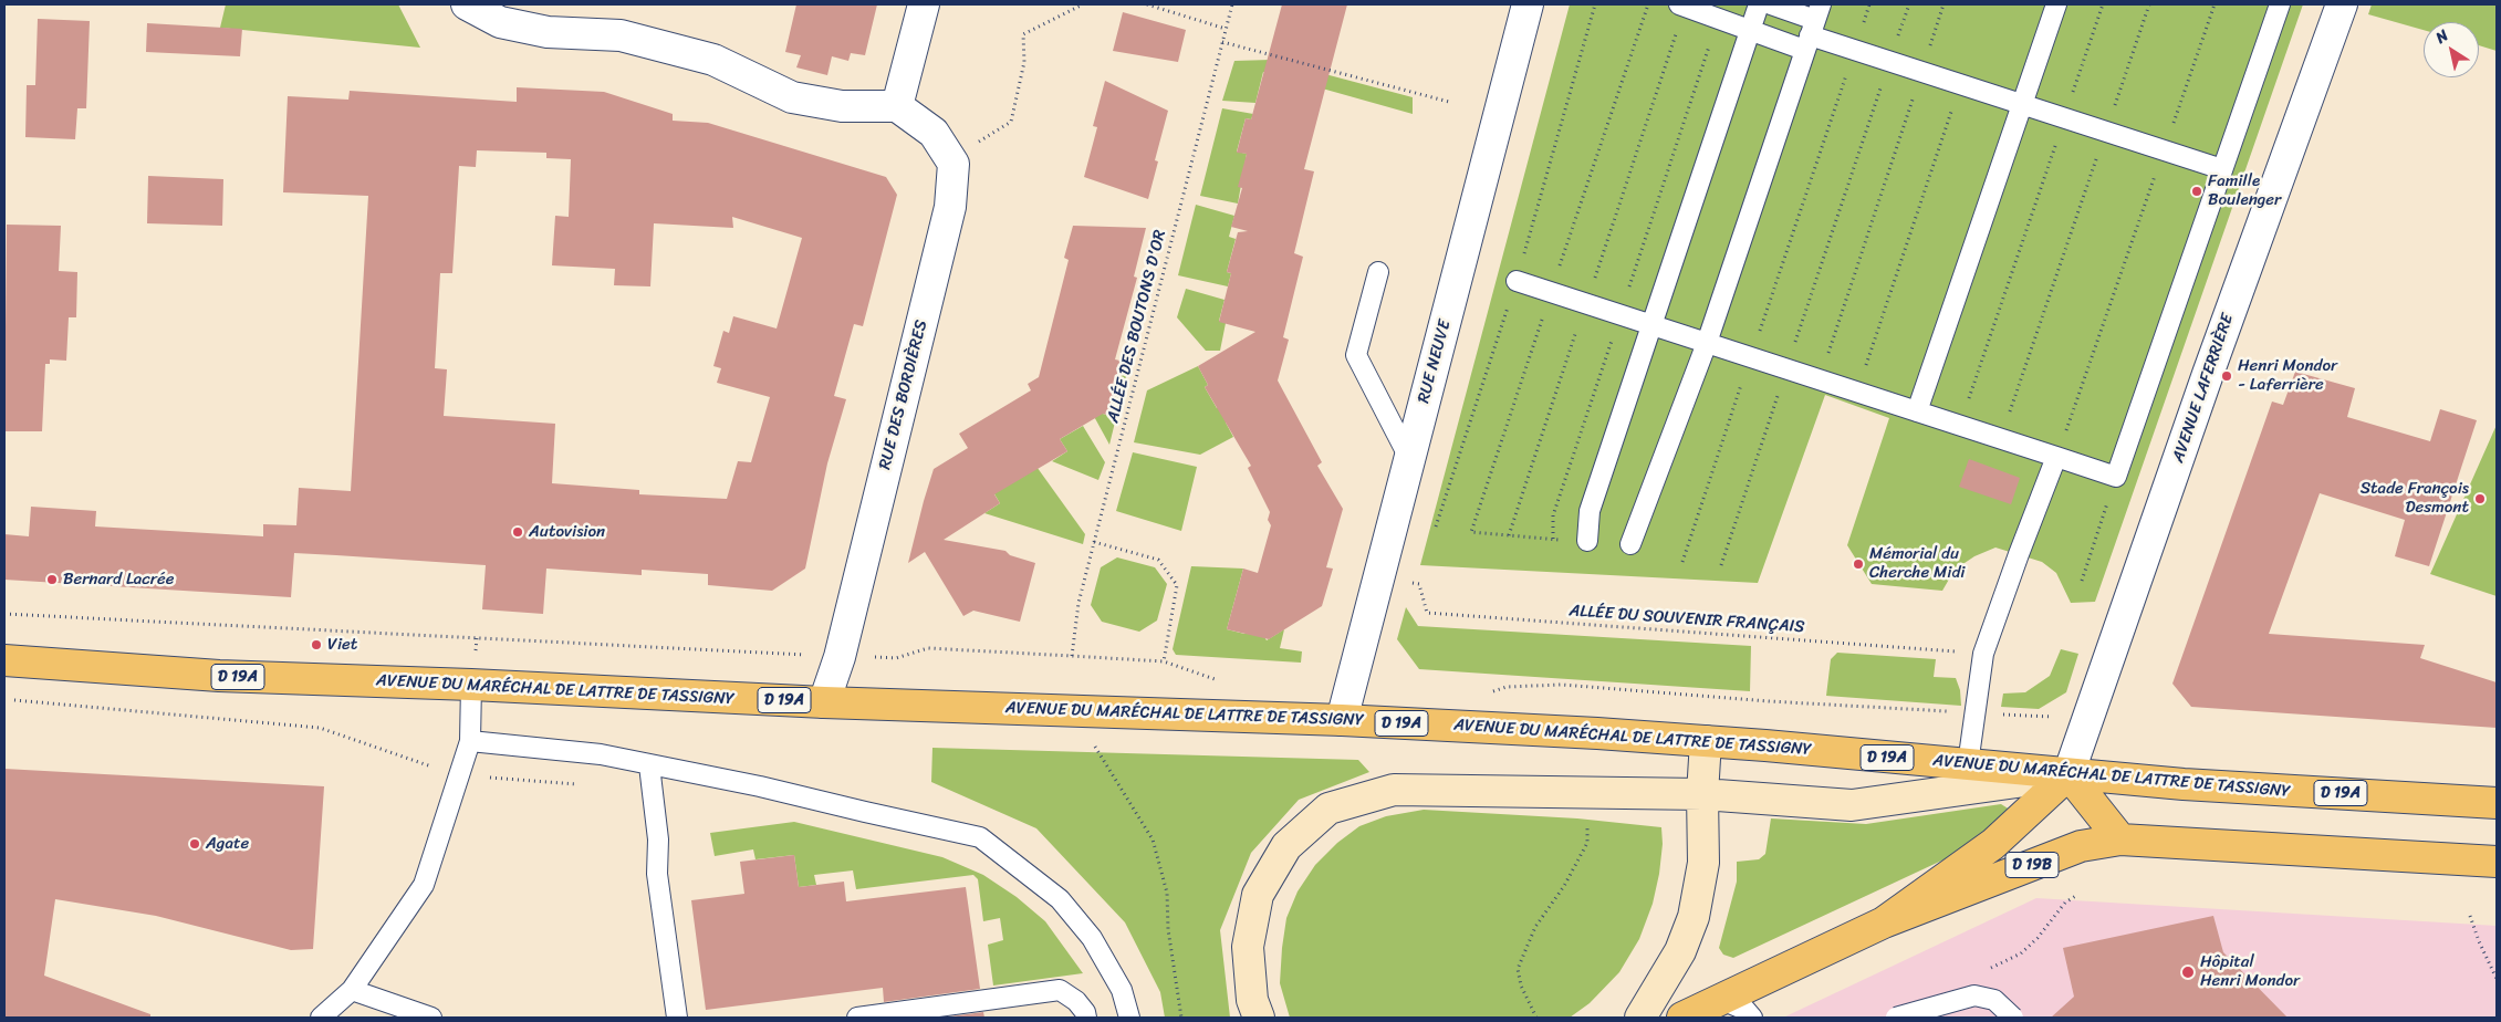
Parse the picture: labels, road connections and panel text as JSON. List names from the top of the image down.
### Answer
{
  "streets": {
    "main road": ["D 19A", "AVENUE DU MARÉCHAL DE LATTRE DE TASSIGNY", "D 19B"],
    "street": ["RUE NEUVE", "AVENUE LAFERRIÈRE", "RUE DES BORDIÈRES"],
    "path": ["ALLÉE DES BOUTONS D'OR", "ALLÉE DU SOUVENIR FRANÇAIS"]
  },
  "crossings": [
    ["RUE NEUVE", "AVENUE DU MARÉCHAL DE LATTRE DE TASSIGNY"],
    ["AVENUE LAFERRIÈRE", "AVENUE DU MARÉCHAL DE LATTRE DE TASSIGNY"],
    ["RUE DES BORDIÈRES", "AVENUE DU MARÉCHAL DE LATTRE DE TASSIGNY"]
  ],
  "places": [
    "Famille Boulenger",
    "Henri Mondor - Laferrière",
    "Stade François Desmont",
    "Autovision",
    "Mémorial du Cherche Midi",
    "Bernard Lacrée",
    "Viet",
    "Agate",
    "Hôpital Henri Mondor"
  ],
  "north": "top left"
}
